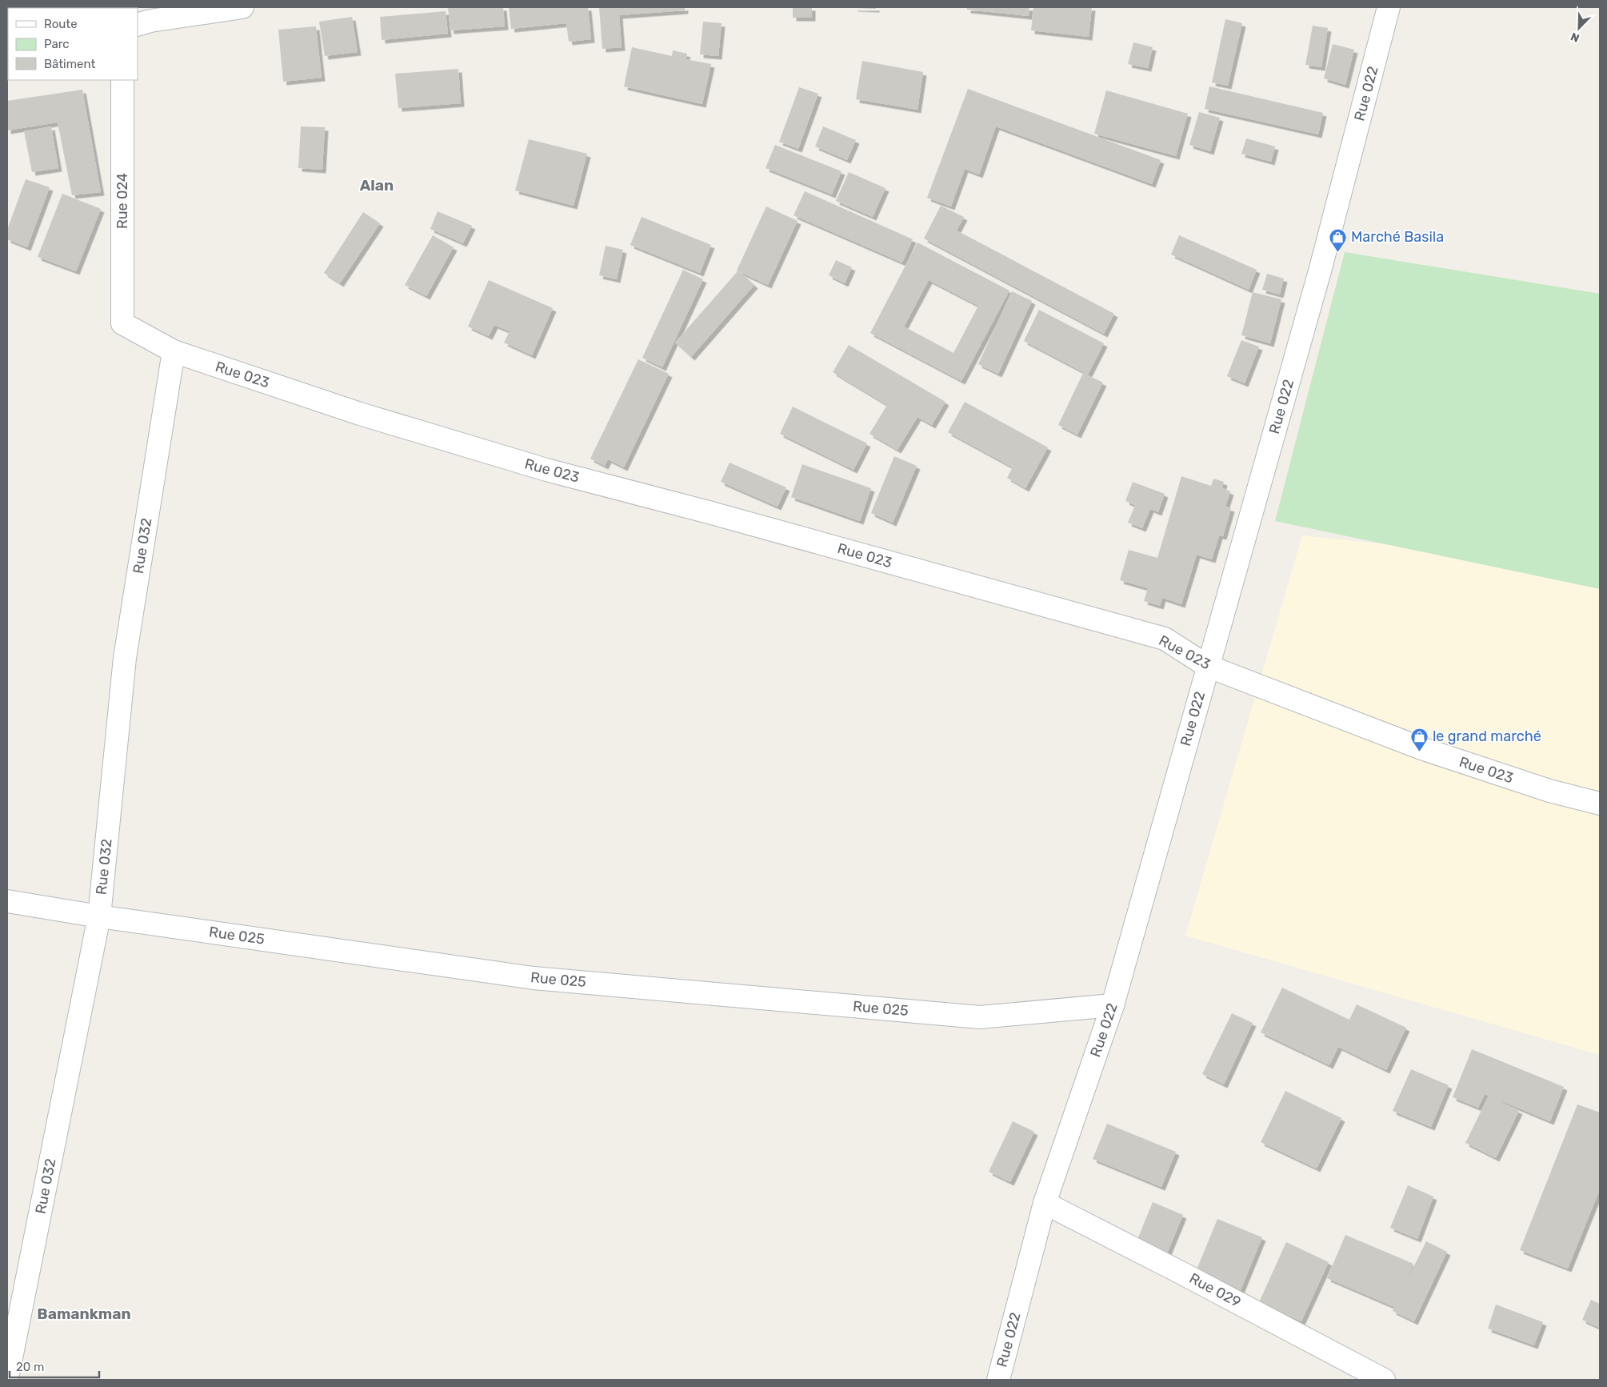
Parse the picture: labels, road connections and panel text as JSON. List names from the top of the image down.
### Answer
{
  "streets": {
    "street": [
      "Rue 022",
      "Rue 024",
      "Rue 023",
      "Rue 032",
      "Rue 025",
      "Rue 029"
    ]
  },
  "crossings": [
    ["Rue 022", "Rue 023"],
    ["Rue 022", "Rue 025"],
    ["Rue 022", "Rue 029"],
    ["Rue 024", "Rue 023"],
    ["Rue 023", "Rue 032"],
    ["Rue 032", "Rue 025"]
  ],
  "districts": ["Alan", "Bamankman"],
  "places": {
    "shop": ["Marché Basila", "le grand marché"]
  },
  "legend": ["Route", "Parc", "Bâtiment"],
  "scale_bar": "20 m",
  "north": "bottom left"
}
